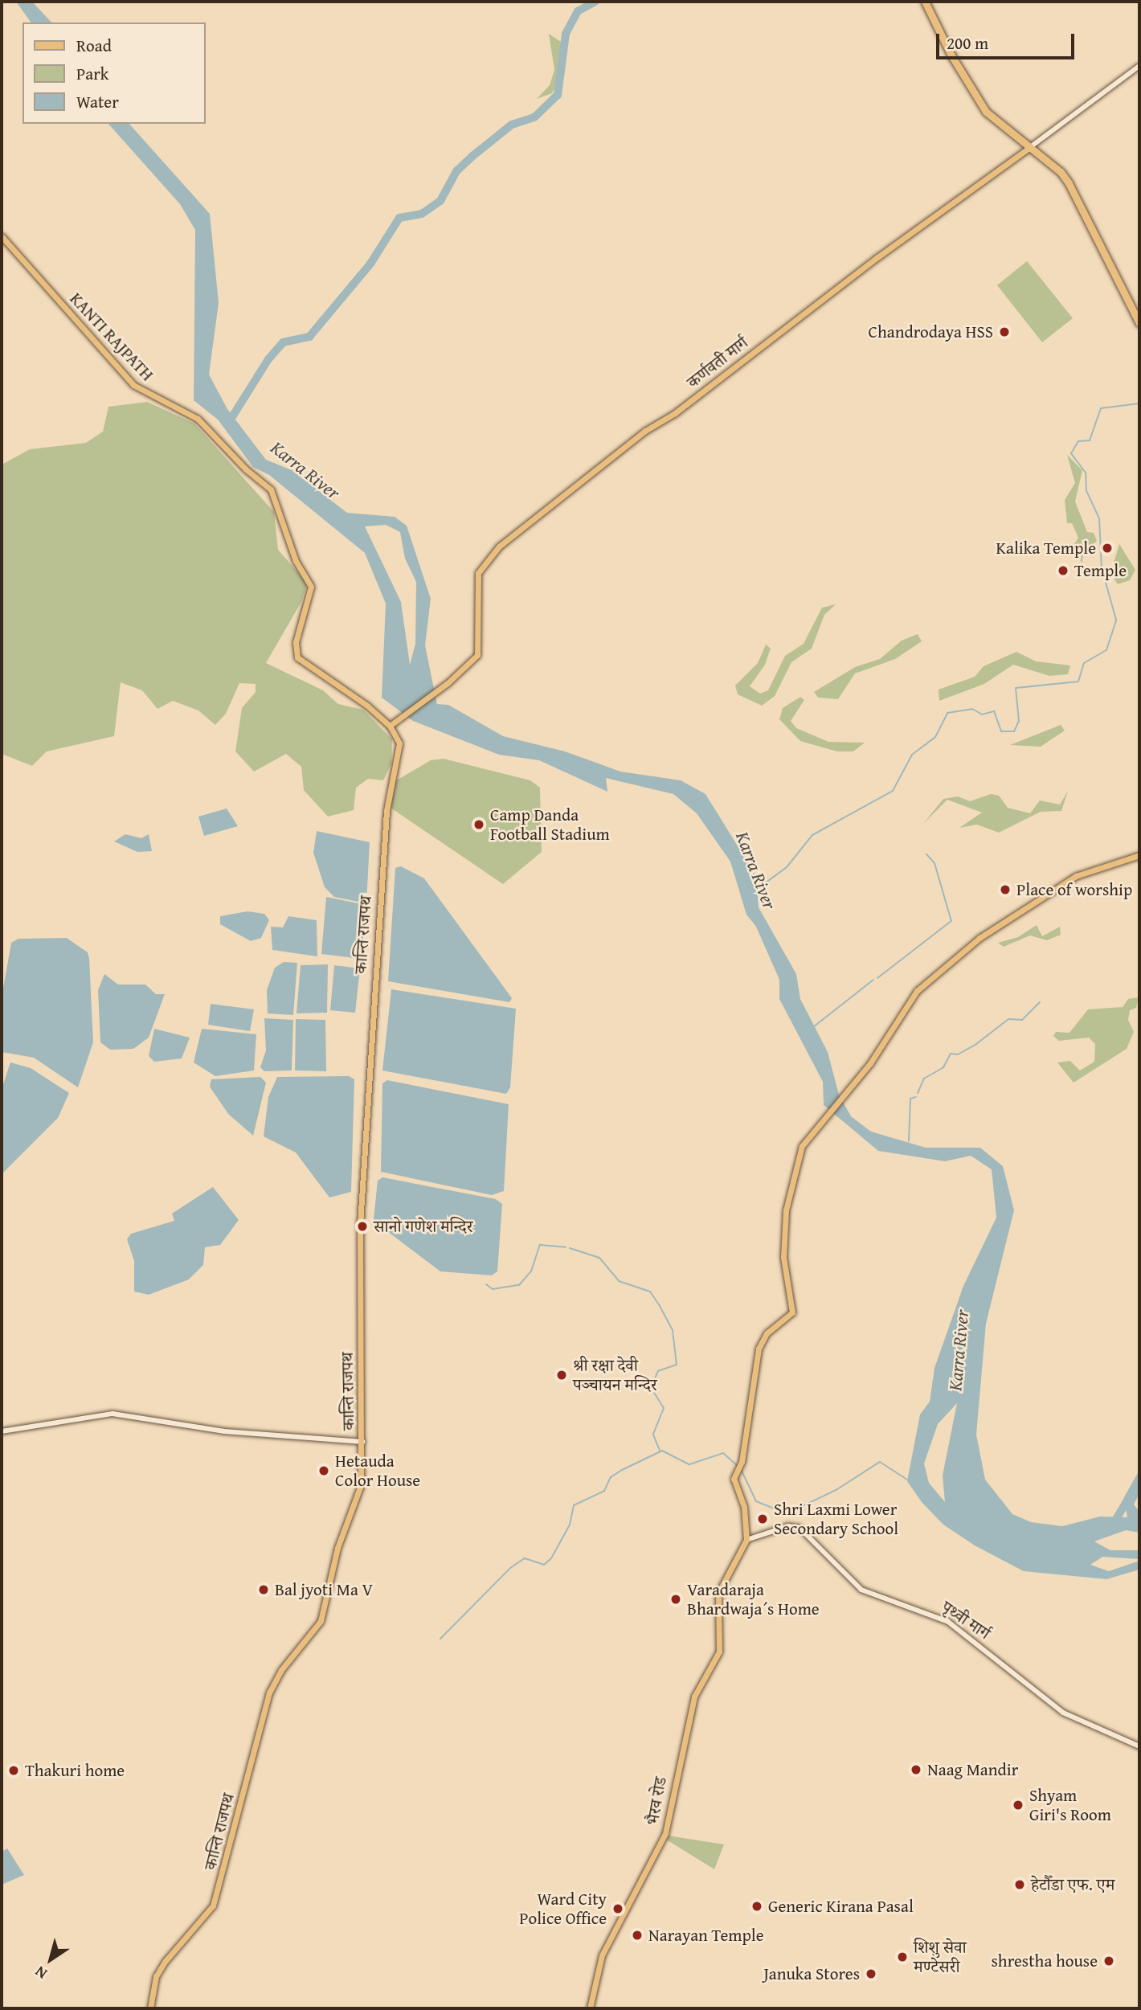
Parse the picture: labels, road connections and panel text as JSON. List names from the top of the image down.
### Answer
{
  "streets": {
    "main road": [
      "KANTI RAJPATH",
      "कर्णवती मार्ग",
      "कान्ति राजपथ",
      "भैरव रोड"
    ],
    "street": ["पृथ्वी मार्ग"]
  },
  "crossings": [
    ["KANTI RAJPATH", "कर्णवती मार्ग"],
    ["KANTI RAJPATH", "कान्ति राजपथ"],
    ["कर्णवती मार्ग", "कान्ति राजपथ"],
    ["पृथ्वी मार्ग", "भैरव रोड"]
  ],
  "water": ["Karra River"],
  "places": [
    "Chandrodaya HSS",
    "Kalika Temple",
    "Temple",
    "Camp Danda Football Stadium",
    "Place of worship",
    "सानो गणेश मन्दिर",
    "श्री रक्षा देवी पञ्चायन मन्दिर",
    "Hetauda Color House",
    "Shri Laxmi Lower Secondary School",
    "Bal jyoti Ma V",
    "Varadaraja Bhardwaja´s Home",
    "Naag Mandir",
    "Thakuri home",
    "Shyam Giri's Room",
    "हेटौँडा एफ. एम",
    "Generic Kirana Pasal",
    "Ward City Police Office",
    "Narayan Temple",
    "शिशु सेवा मण्टेसरी",
    "shrestha house",
    "Januka Stores"
  ],
  "legend": ["Road", "Park", "Water"],
  "scale_bar": "200 m",
  "north": "bottom left"
}
